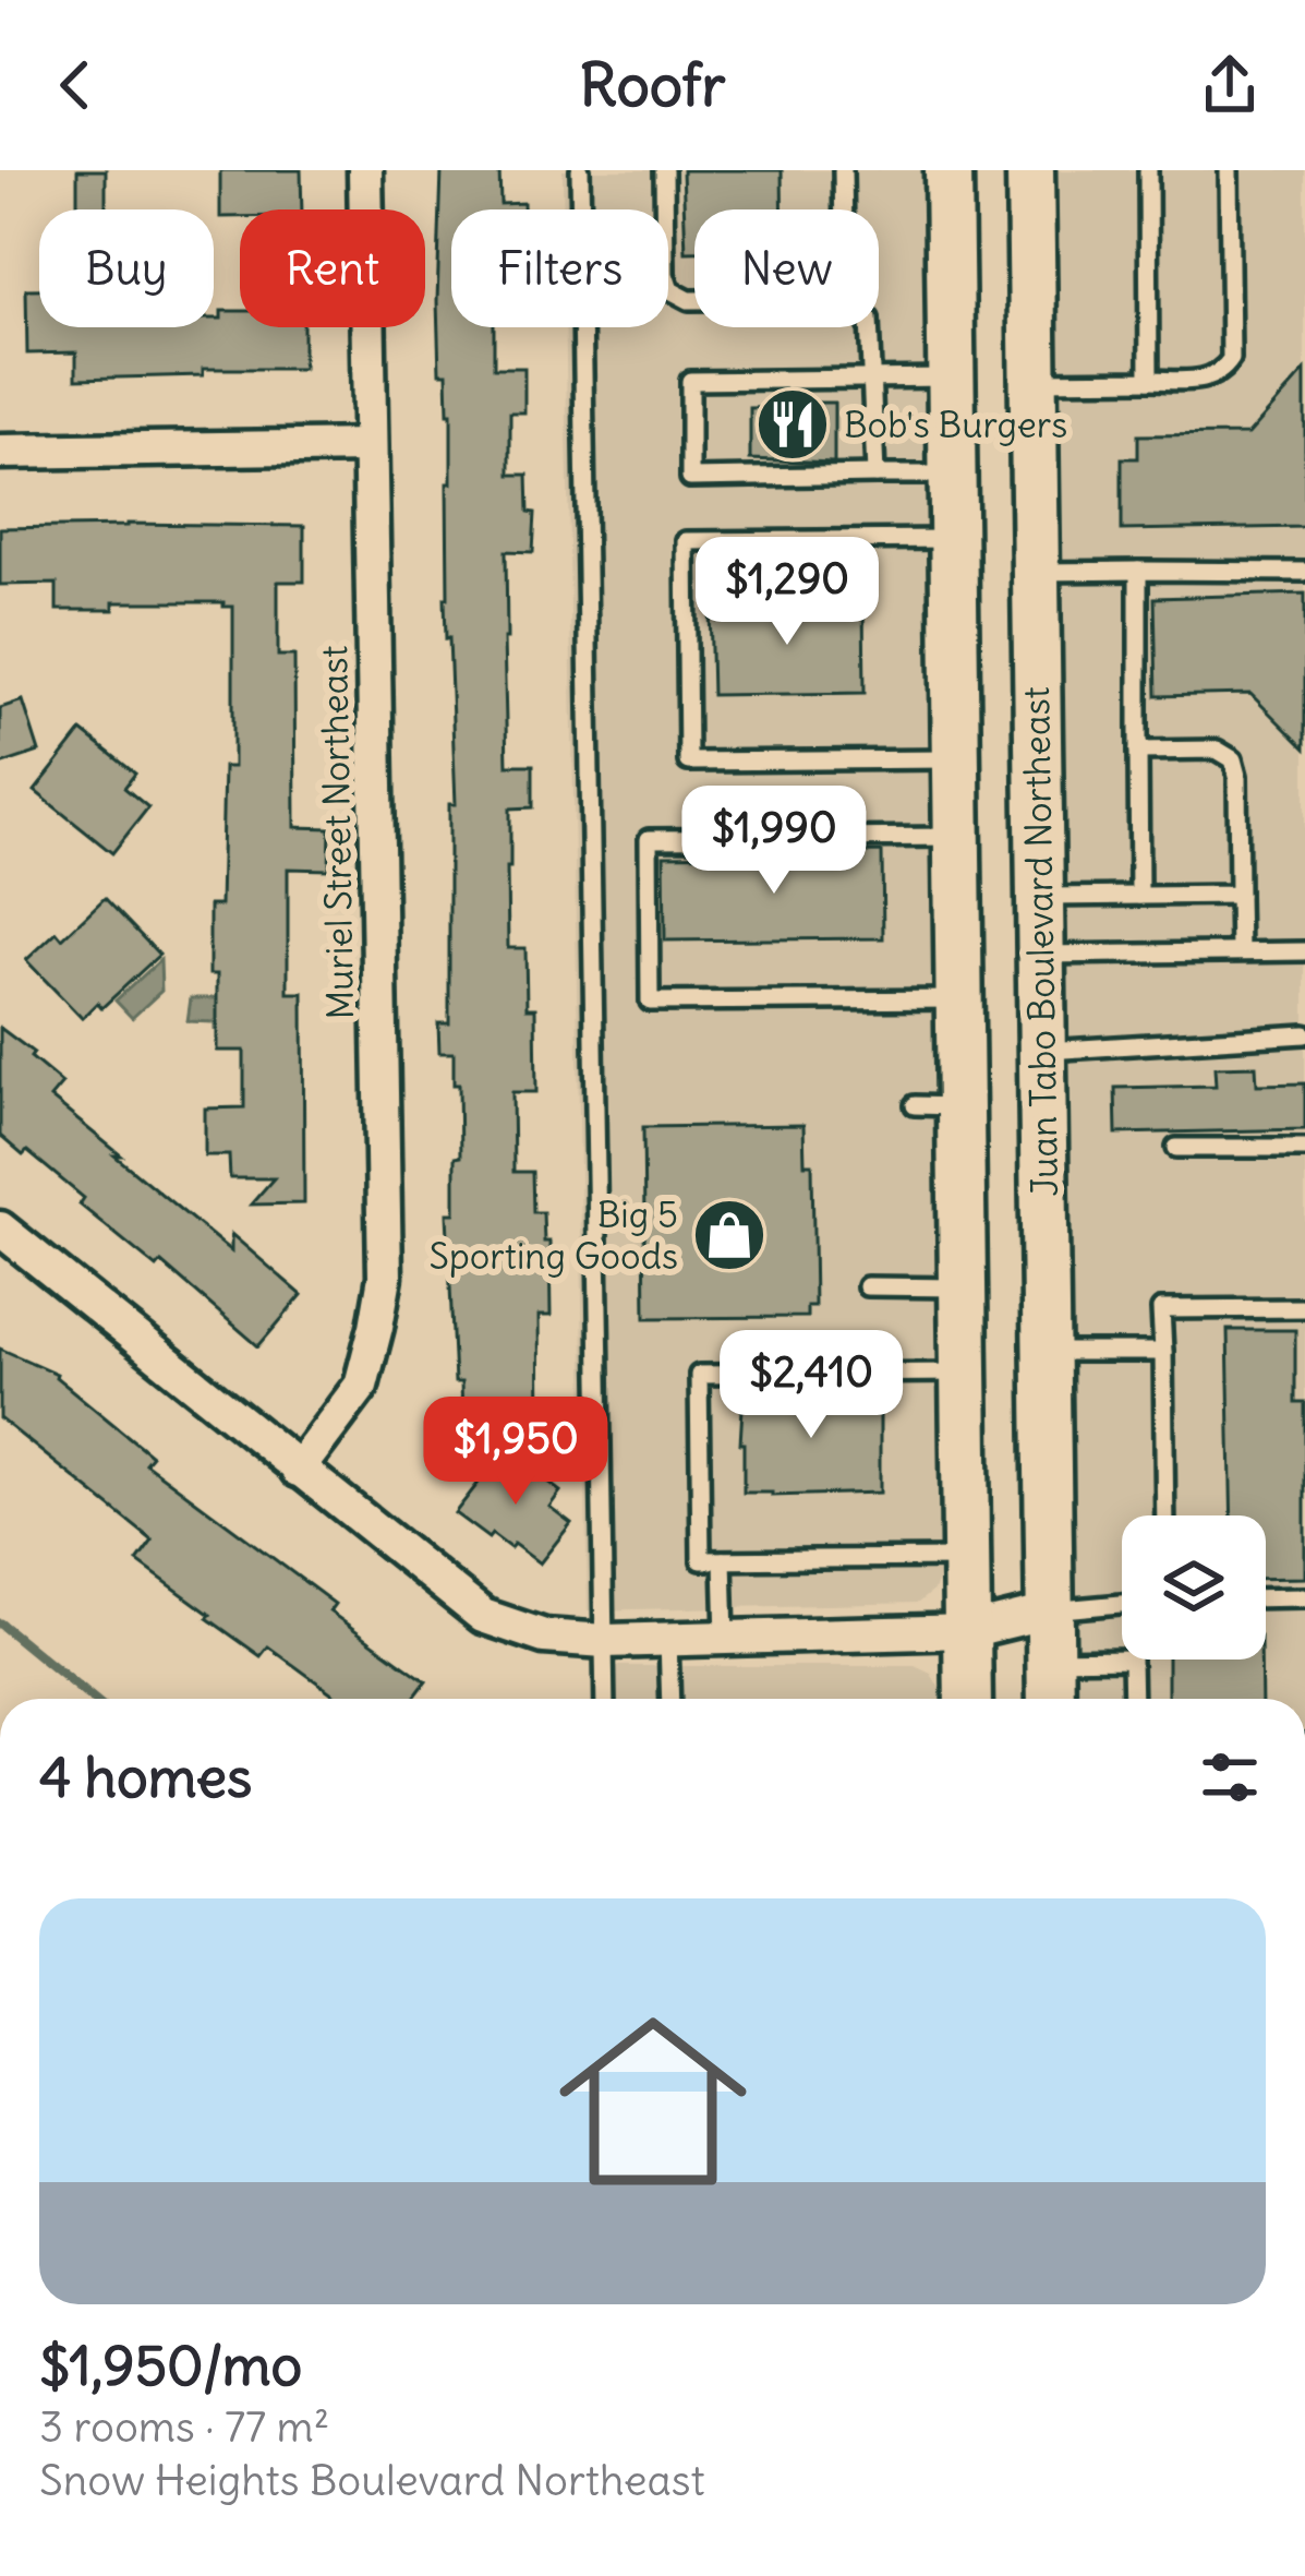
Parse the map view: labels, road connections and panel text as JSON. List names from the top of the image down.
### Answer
{
  "streets": {
    "main road": ["Juan Tabo Boulevard Northeast"],
    "street": ["Muriel Street Northeast"]
  },
  "places": {
    "restaurant": ["Bob's Burgers"],
    "shop": ["Big 5 Sporting Goods"]
  },
  "page": {
    "header": "Roofr",
    "chip": [
      "Buy",
      "Rent",
      "Filters",
      "New"
    ],
    "price": [
      "$1,290",
      "$1,990",
      "$2,410",
      "$1,950"
    ],
    "heading": "4 homes",
    "list": [
      {
        "name": "$1,950/mo",
        "note": "3 rooms · 77 m² · Snow Heights Boulevard Northeast"
      }
    ]
  }
}
